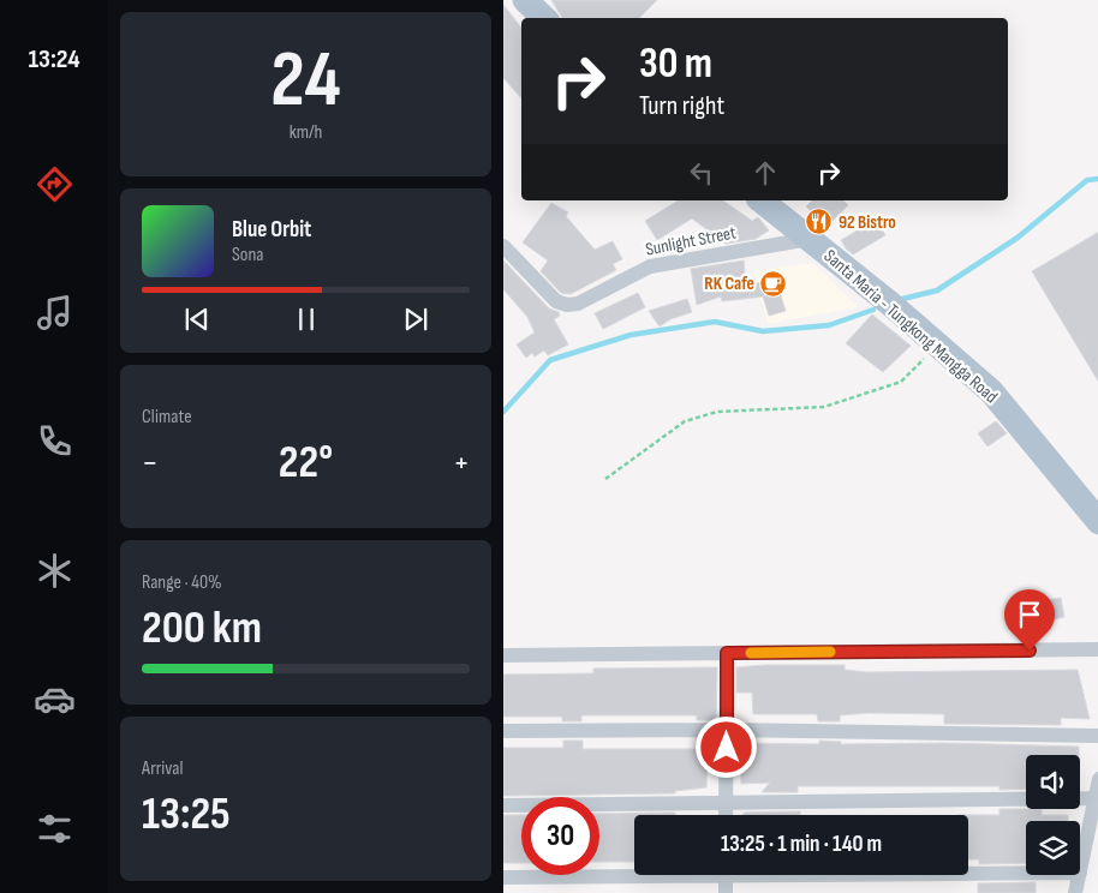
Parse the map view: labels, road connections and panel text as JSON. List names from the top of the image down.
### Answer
{
  "streets": {
    "main road": ["Santa Maria - Tungkong Mangga Road"],
    "street": ["Sunlight Street"]
  },
  "crossings": [
    ["Sunlight Street", "Santa Maria - Tungkong Mangga Road"]
  ],
  "places": {
    "restaurant": ["92 Bistro"],
    "cafe": ["RK Cafe"]
  },
  "page": {
    "tabs": "13:24",
    "tile": [
      ["24", "km/h"],
      "Climate",
      ["Range · 40%", "200 km"],
      ["Arrival", "13:25"]
    ],
    "turn": ["30 m", "Turn right"],
    "song": ["Blue Orbit", "Sona"],
    "heat": ["−", "22°", "+"],
    "limit": "30",
    "trip": "13:25 · 1 min · 140 m"
  }
}
